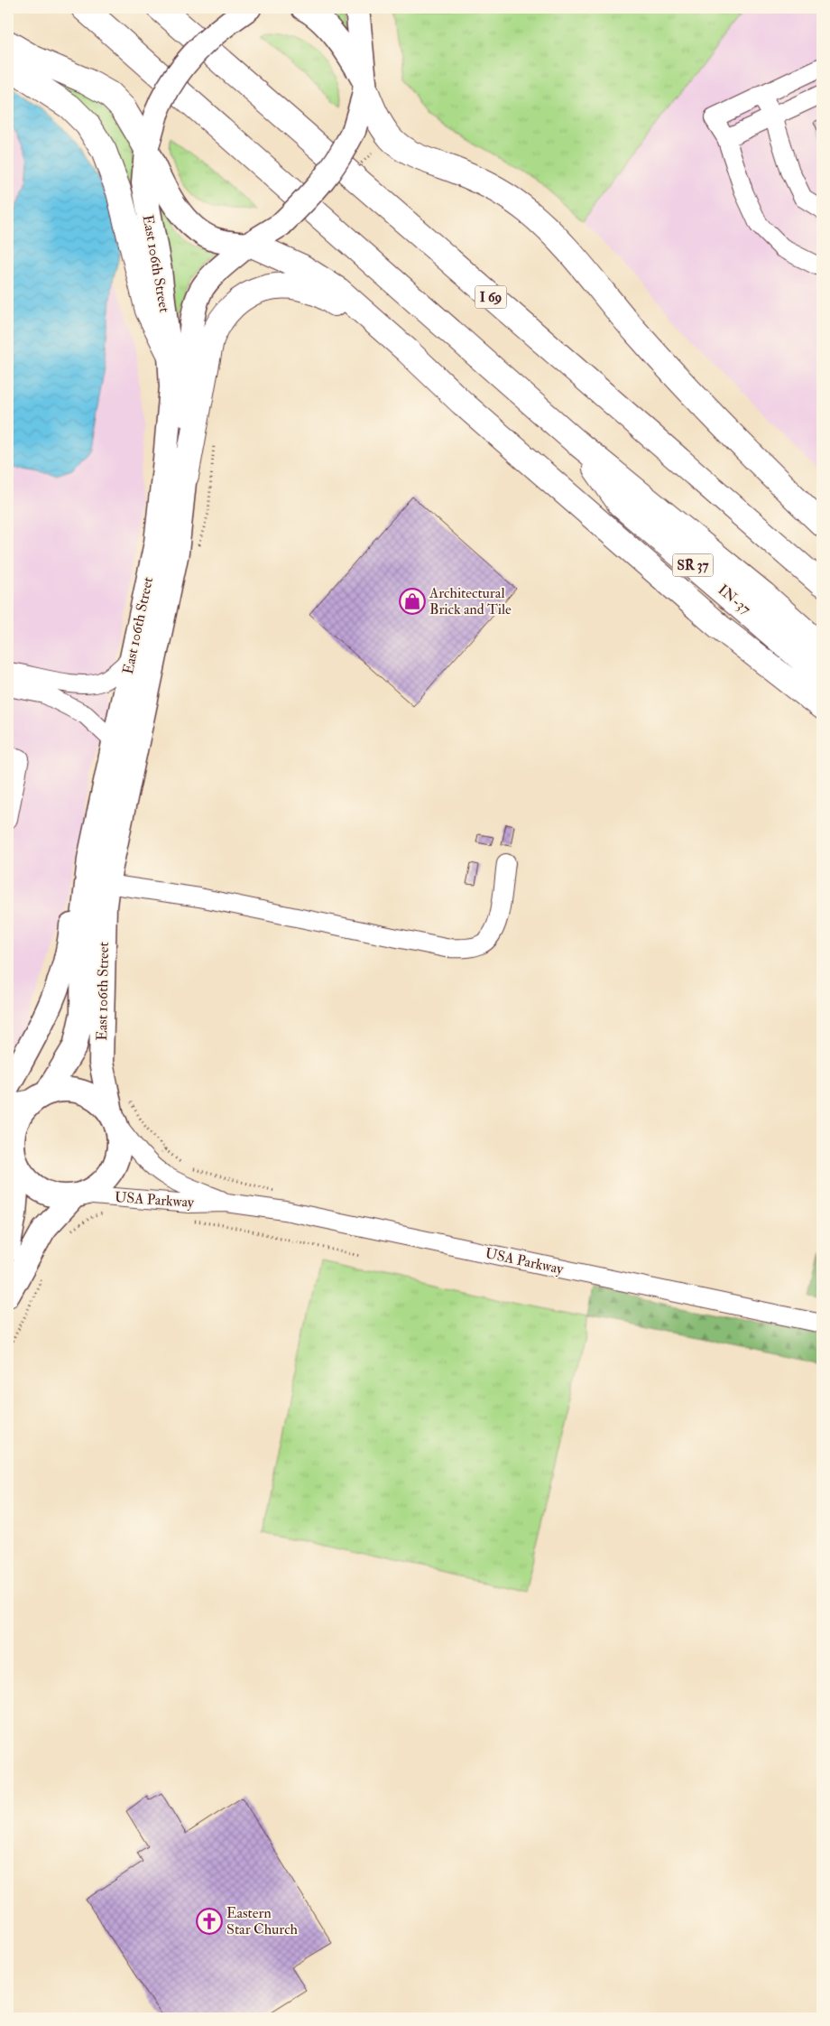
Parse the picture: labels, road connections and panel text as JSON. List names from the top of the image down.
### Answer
{
  "streets": {
    "highway": ["I 69", "SR 37", "IN-37"],
    "main road": ["East 106th Street"],
    "street": ["USA Parkway"]
  },
  "crossings": [
    ["East 106th Street", "USA Parkway"]
  ],
  "places": {
    "shop": ["Architectural Brick and Tile"],
    "church": ["Eastern Star Church"]
  }
}
